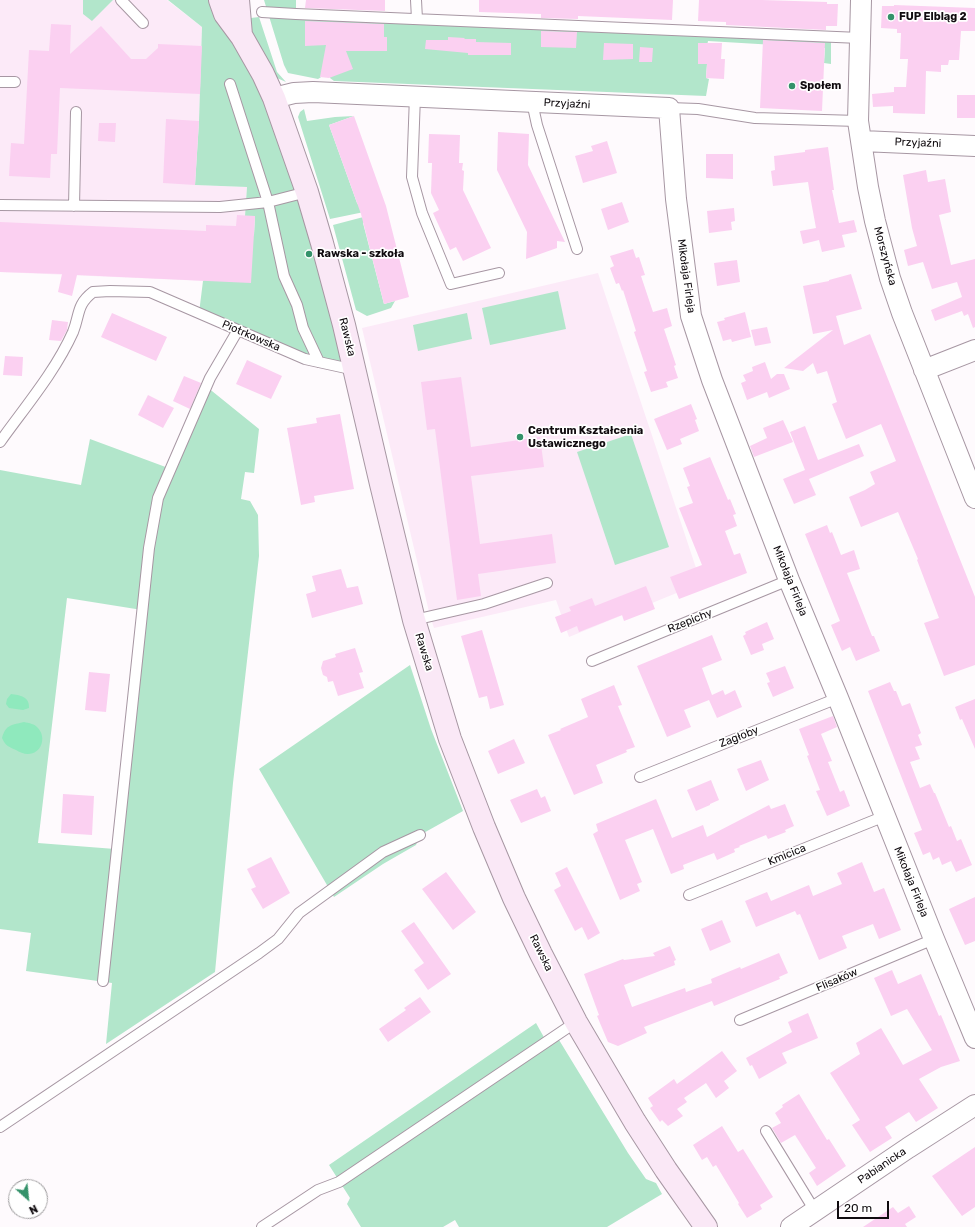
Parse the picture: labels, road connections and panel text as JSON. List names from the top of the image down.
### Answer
{
  "streets": {
    "street": [
      "Przyjaźni",
      "Morszyńska",
      "Mikołaja Firleja",
      "Rawska",
      "Pabianicka"
    ],
    "lane": [
      "Piotrkowska",
      "Rzepichy",
      "Zagłoby",
      "Kmicica",
      "Flisaków"
    ]
  },
  "crossings": [
    ["Przyjaźni", "Morszyńska"],
    ["Przyjaźni", "Mikołaja Firleja"],
    ["Przyjaźni", "Rawska"],
    ["Mikołaja Firleja", "Rzepichy"],
    ["Mikołaja Firleja", "Zagłoby"],
    ["Mikołaja Firleja", "Kmicica"],
    ["Mikołaja Firleja", "Flisaków"],
    ["Piotrkowska", "Rawska"]
  ],
  "places": [
    "FUP Elbląg 2",
    "Społem",
    "Rawska - szkoła",
    "Centrum Kształcenia Ustawicznego"
  ],
  "scale_bar": "20 m",
  "north": "bottom right"
}
